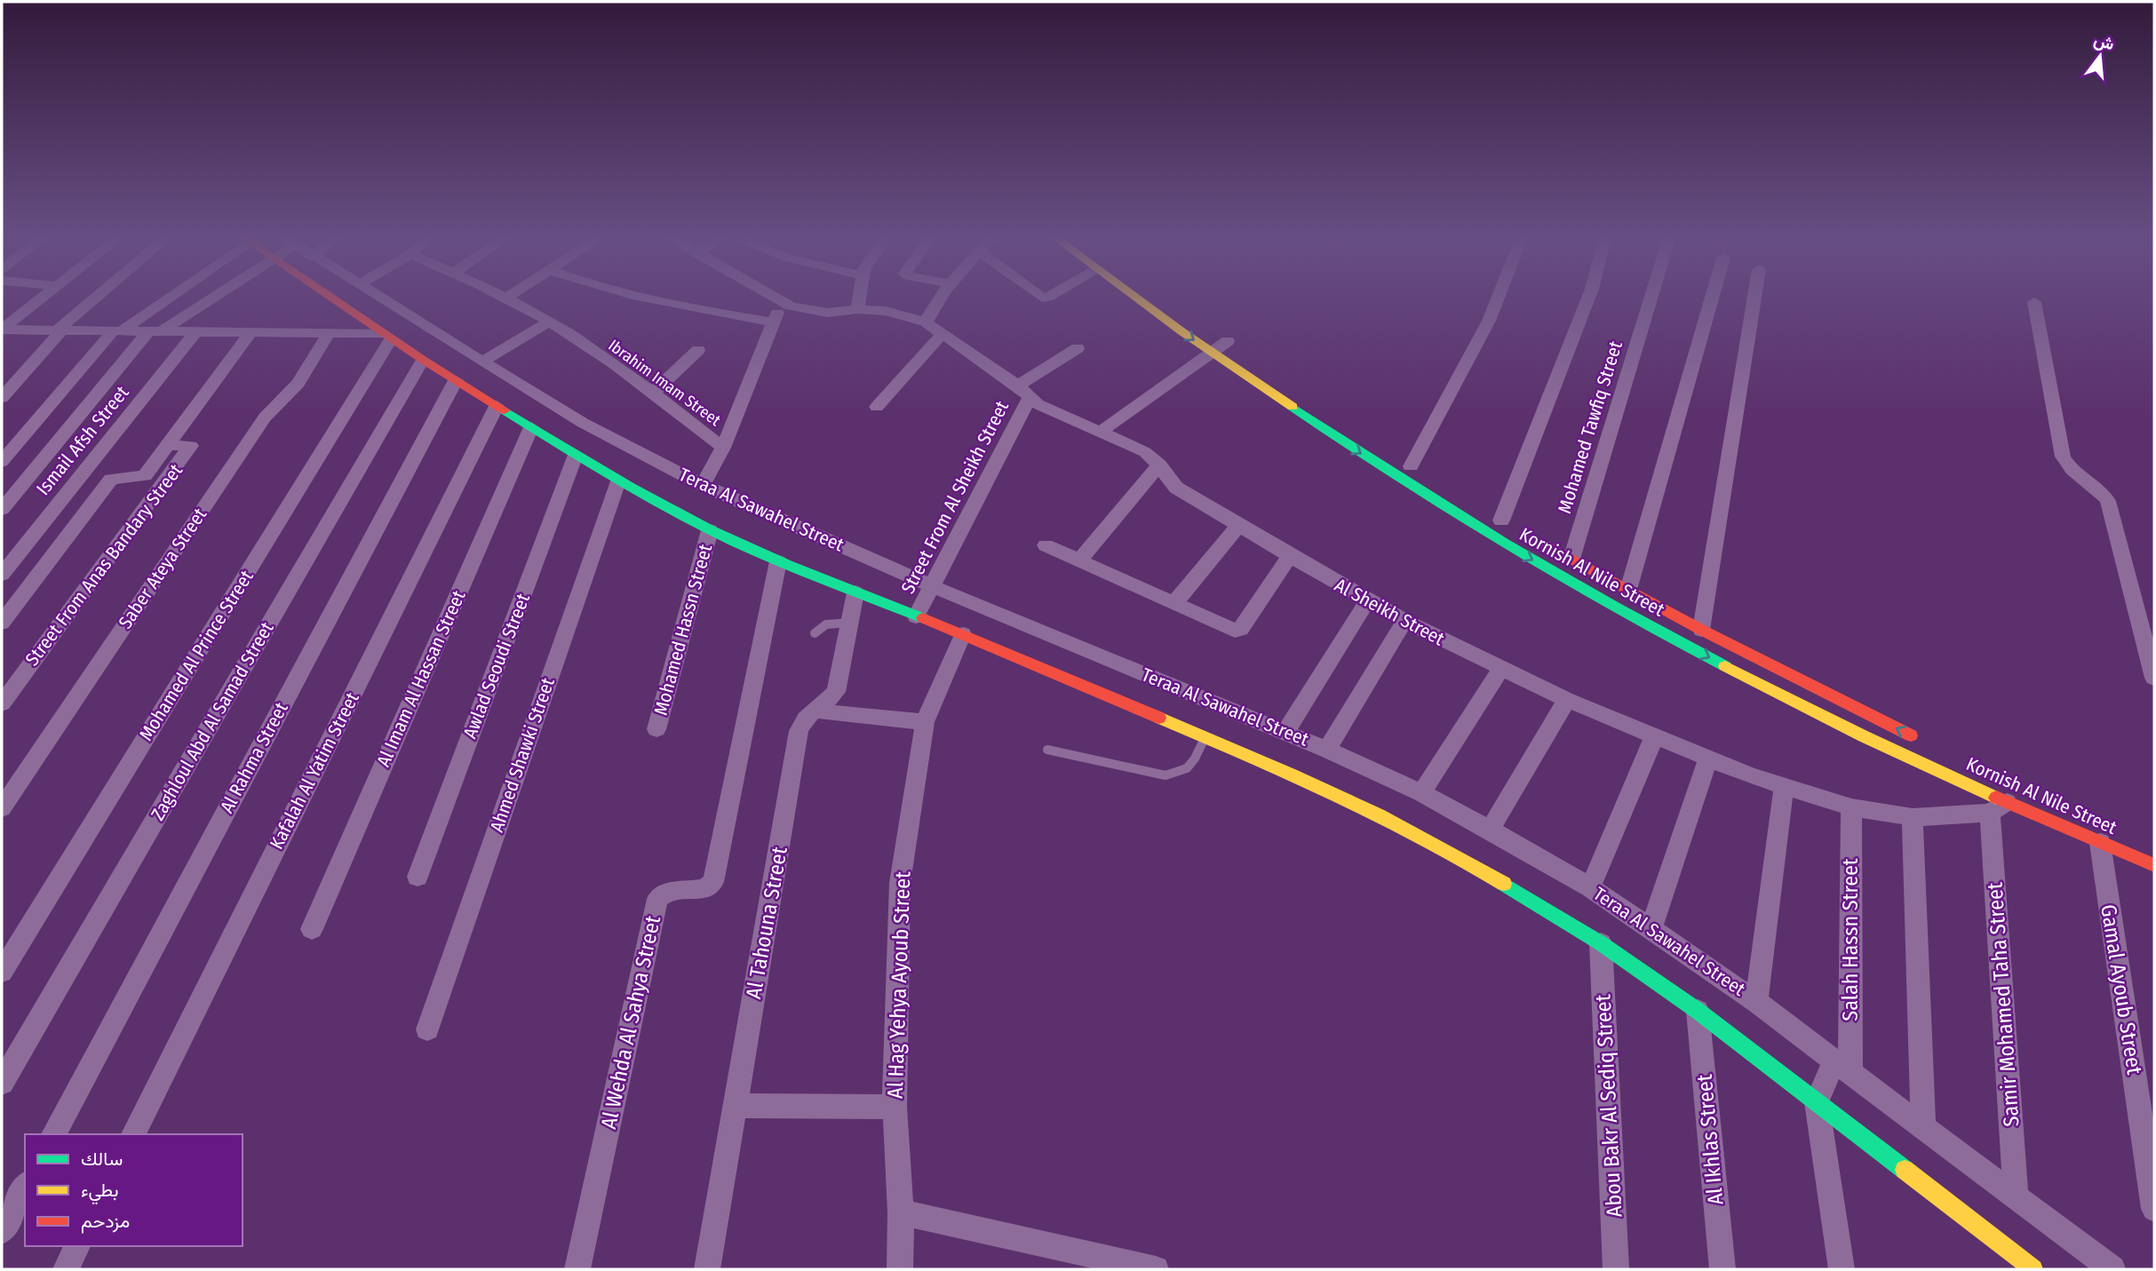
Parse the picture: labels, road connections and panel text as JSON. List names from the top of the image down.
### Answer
{
  "streets": {
    "main road": ["Teraa Al Sawahel Street", "Kornish Al Nile Street"],
    "street": [
      "Ibrahim Imam Street",
      "Mohamed Tawfiq Street",
      "Ismail Afsh Street",
      "Street From Al Sheikh Street",
      "Street From Anas Bandary Street",
      "Saber Ateya Street",
      "Al Sheikh Street",
      "Mohamed Hassn Street",
      "Mohamed Al Prince Street",
      "Awlad Seoudi Street",
      "Al Imam Al Hassan Street",
      "Zaghloul Abd Al Samad Street",
      "Ahmed Shawki Street",
      "Al Rahma Street",
      "Kafalah Al Yatim Street",
      "Al Tahouna Street",
      "Salah Hassn Street",
      "Al Hag Yehya Ayoub Street",
      "Gamal Ayoub Street",
      "Samir Mohamed Taha Street",
      "Al Wehda Al Sahya Street",
      "Abou Bakr Al Sediq Street",
      "Al Ikhlas Street"
    ]
  },
  "crossings": [
    ["Mohamed Tawfiq Street", "Kornish Al Nile Street"],
    ["Street From Al Sheikh Street", "Teraa Al Sawahel Street"],
    ["Street From Al Sheikh Street", "Al Sheikh Street"],
    ["Teraa Al Sawahel Street", "Mohamed Hassn Street"],
    ["Teraa Al Sawahel Street", "Mohamed Al Prince Street"],
    ["Teraa Al Sawahel Street", "Awlad Seoudi Street"],
    ["Teraa Al Sawahel Street", "Al Imam Al Hassan Street"],
    ["Teraa Al Sawahel Street", "Zaghloul Abd Al Samad Street"],
    ["Teraa Al Sawahel Street", "Ahmed Shawki Street"],
    ["Teraa Al Sawahel Street", "Al Rahma Street"],
    ["Teraa Al Sawahel Street", "Kafalah Al Yatim Street"],
    ["Teraa Al Sawahel Street", "Al Tahouna Street"],
    ["Teraa Al Sawahel Street", "Salah Hassn Street"],
    ["Teraa Al Sawahel Street", "Al Hag Yehya Ayoub Street"],
    ["Teraa Al Sawahel Street", "Samir Mohamed Taha Street"],
    ["Teraa Al Sawahel Street", "Al Wehda Al Sahya Street"],
    ["Teraa Al Sawahel Street", "Abou Bakr Al Sediq Street"],
    ["Teraa Al Sawahel Street", "Al Ikhlas Street"],
    ["Kornish Al Nile Street", "Al Sheikh Street"],
    ["Kornish Al Nile Street", "Gamal Ayoub Street"],
    ["Kornish Al Nile Street", "Samir Mohamed Taha Street"],
    ["Al Sheikh Street", "Salah Hassn Street"],
    ["Al Sheikh Street", "Samir Mohamed Taha Street"]
  ],
  "legend": ["سالك", "بطيء", "مزدحم"],
  "north": "top"
}
